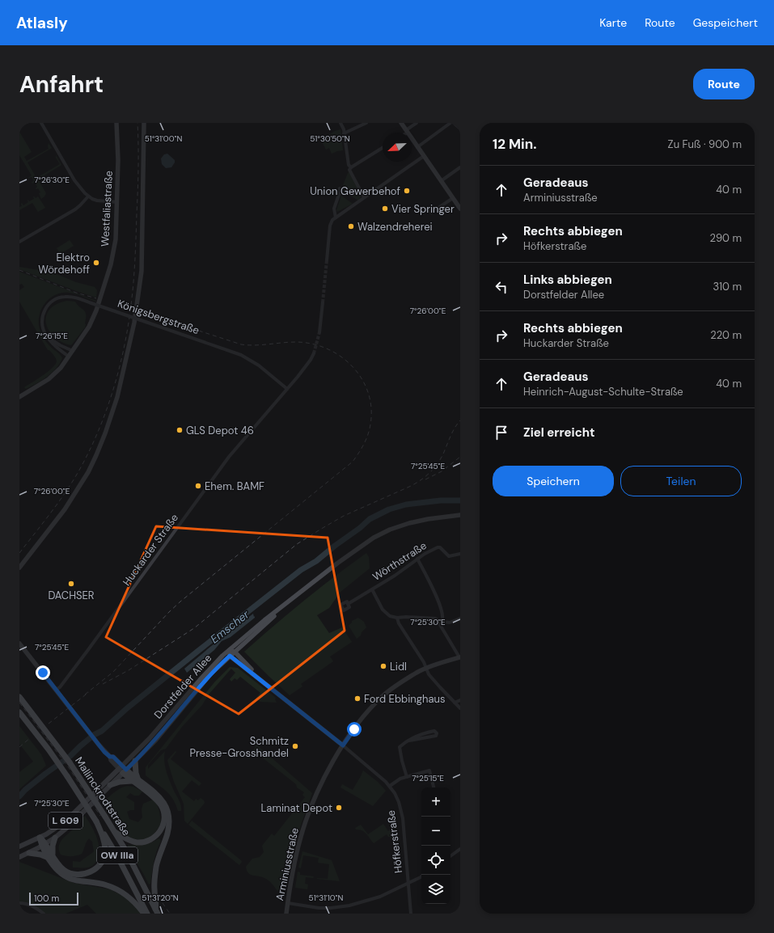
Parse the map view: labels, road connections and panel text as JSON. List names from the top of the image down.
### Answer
{
  "streets": {
    "highway": ["Mallinckrodtstraße", "OW IIIa"],
    "main road": ["L 609"],
    "street": [
      "Westfaliastraße",
      "Königsbergstraße",
      "Huckarder Straße",
      "Wörthstraße",
      "Dorstfelder Allee",
      "Höfkerstraße",
      "Arminiusstraße"
    ]
  },
  "crossings": [
    ["Westfaliastraße", "Königsbergstraße"],
    ["Königsbergstraße", "Huckarder Straße"],
    ["Dorstfelder Allee", "L 609"],
    ["Dorstfelder Allee", "Höfkerstraße"],
    ["Höfkerstraße", "Arminiusstraße"]
  ],
  "water": ["Emscher"],
  "places": [
    "Union Gewerbehof",
    "Vier Springer",
    "Walzendreherei",
    "Elektro Wördehoff",
    "GLS Depot 46",
    "Ehem. BAMF",
    "DACHSER",
    "Lidl",
    "Ford Ebbinghaus",
    "Schmitz Presse-Grosshandel",
    "Laminat Depot"
  ],
  "scale_bar": "100 m",
  "north": "bottom left",
  "page": {
    "header": "Atlasly",
    "nav": ["Karte", "Route", "Gespeichert"],
    "buttons": [
      "Route",
      ["Speichern", "Teilen"]
    ],
    "title": "Anfahrt",
    "heading": ["12 Min.", "Zu Fuß · 900 m"],
    "list": [
      ["Geradeaus", "Arminiusstraße", "40 m"],
      ["Rechts abbiegen", "Höfkerstraße", "290 m"],
      ["Links abbiegen", "Dorstfelder Allee", "310 m"],
      ["Rechts abbiegen", "Huckarder Straße", "220 m"],
      ["Geradeaus", "Heinrich-August-Schulte-Straße", "40 m"],
      "Ziel erreicht"
    ],
    "map_buttons": ["+", "−"],
    "scale": "100 m"
  },
  "coordinates": [
    "51°31'00\"N",
    "51°30'50\"N",
    "7°26'30\"E",
    "7°26'00\"E",
    "7°26'15\"E",
    "7°25'45\"E",
    "7°25'30\"E",
    "7°25'15\"E",
    "51°31'20\"N",
    "51°31'10\"N"
  ]
}
